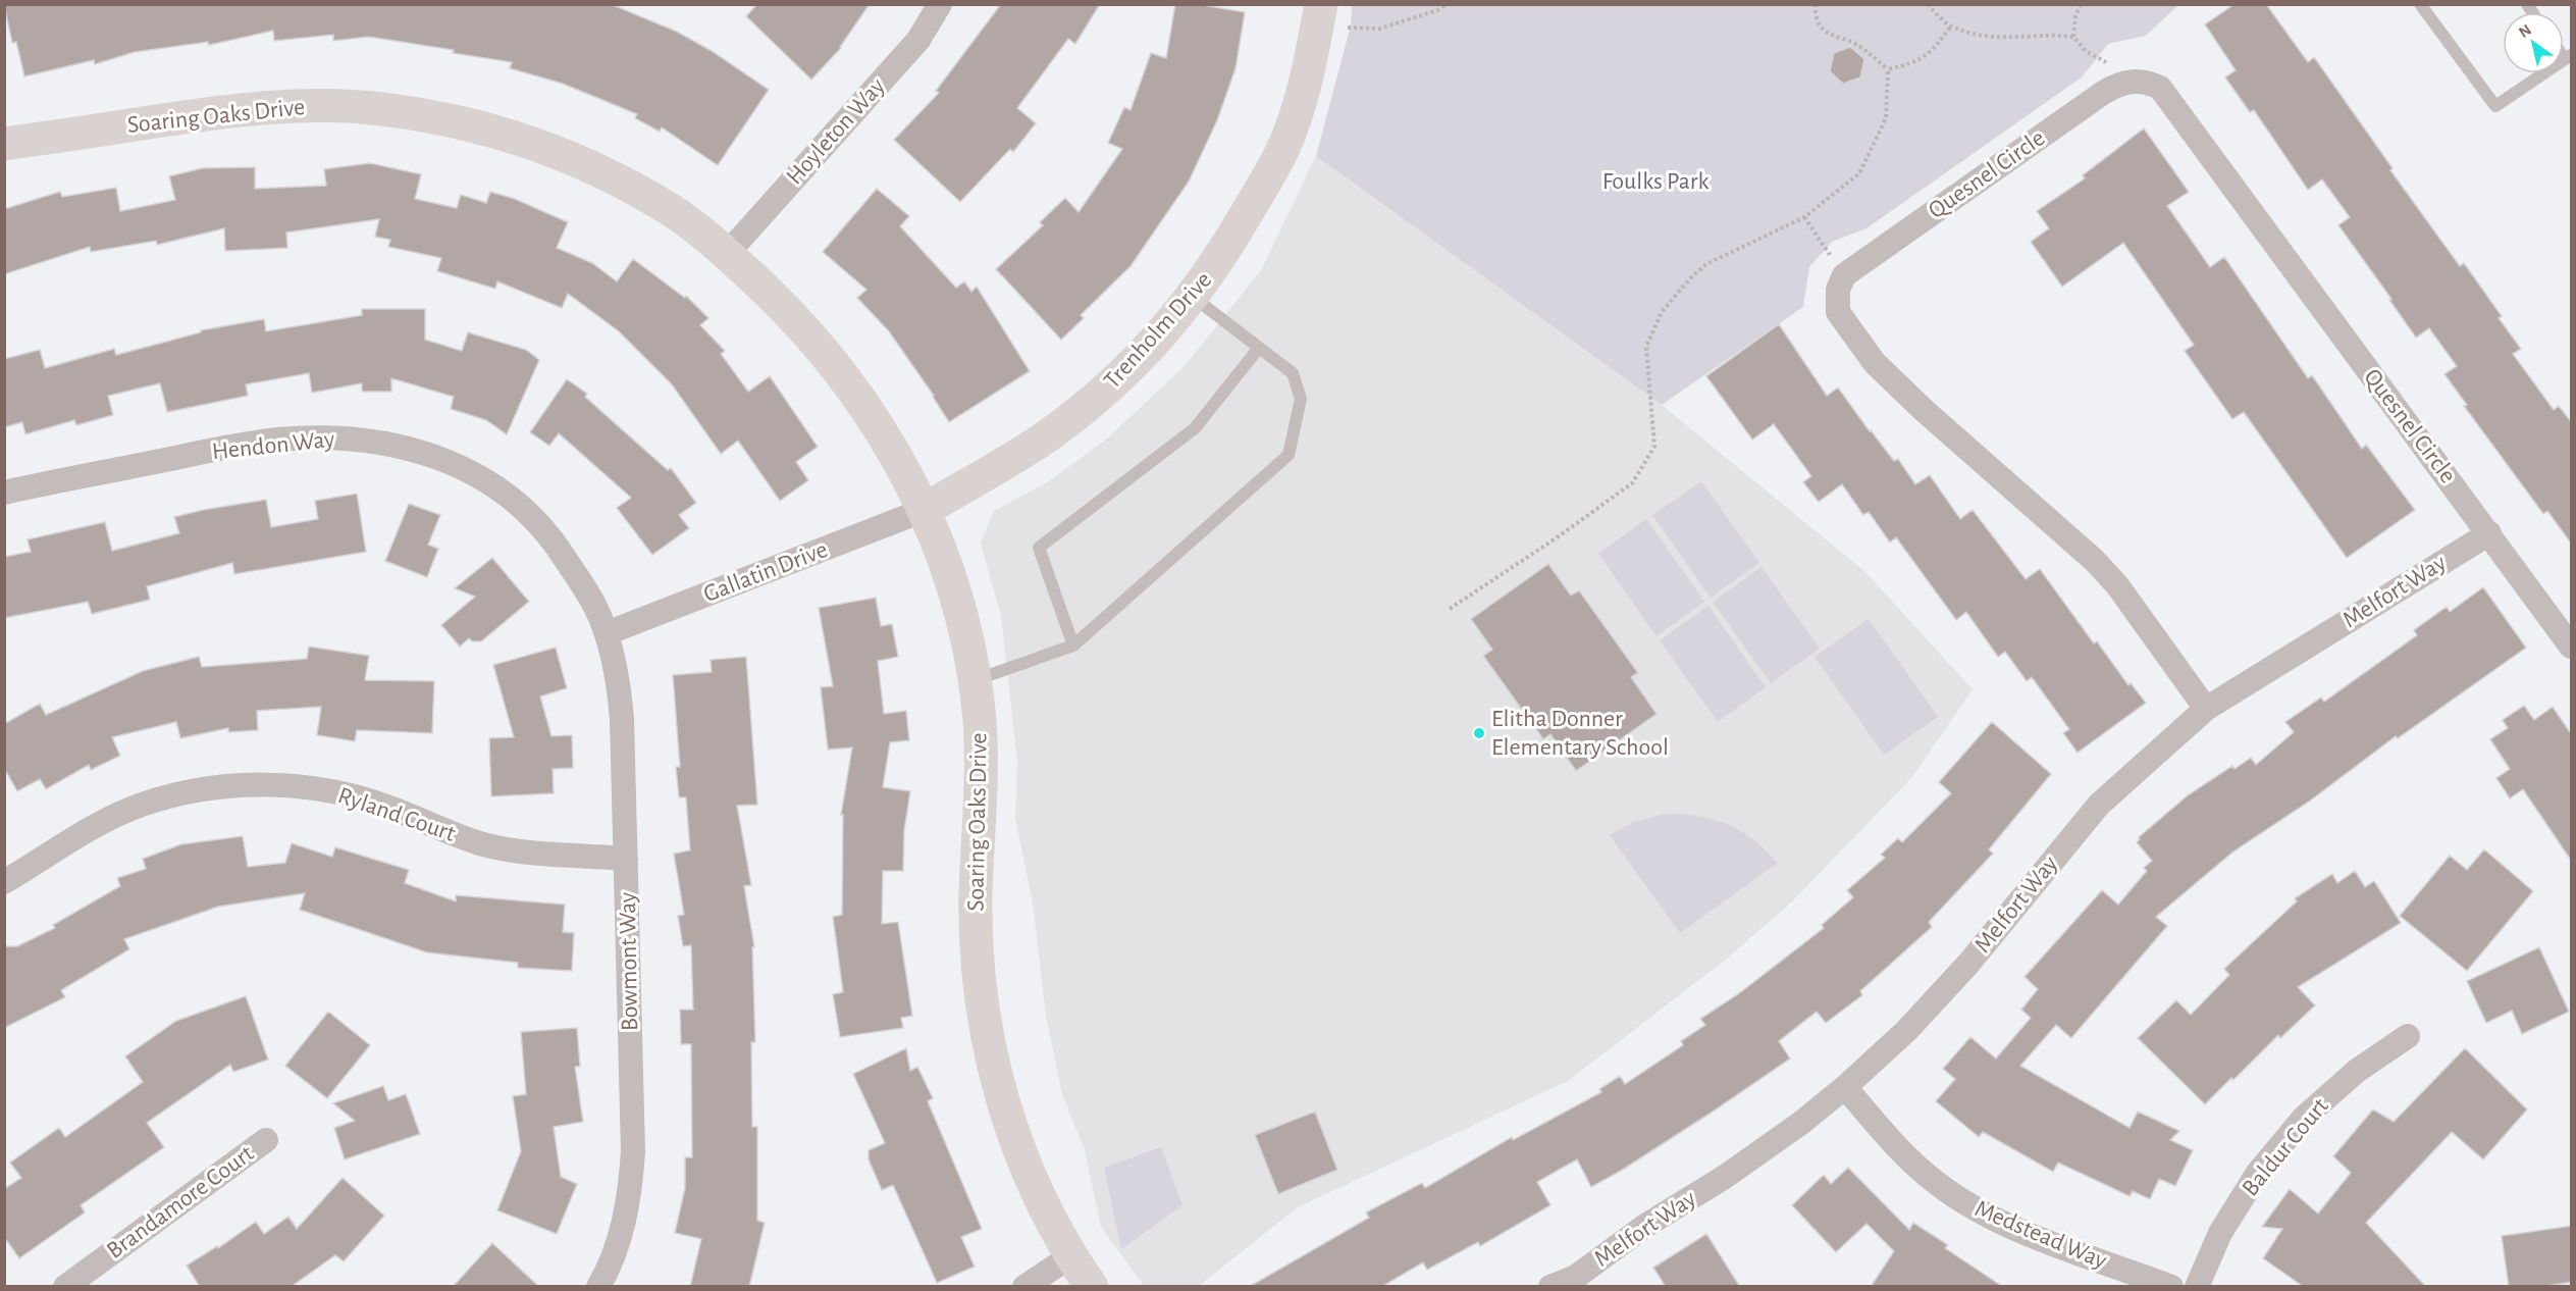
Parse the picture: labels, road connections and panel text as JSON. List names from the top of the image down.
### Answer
{
  "streets": {
    "street": [
      "Soaring Oaks Drive",
      "Hoyleton Way",
      "Quesnel Circle",
      "Trenholm Drive",
      "Hendon Way",
      "Gallatin Drive",
      "Melfort Way",
      "Ryland Court",
      "Bowmont Way",
      "Baldur Court",
      "Brandamore Court",
      "Medstead Way"
    ]
  },
  "crossings": [
    ["Soaring Oaks Drive", "Hoyleton Way"],
    ["Soaring Oaks Drive", "Trenholm Drive"],
    ["Soaring Oaks Drive", "Gallatin Drive"],
    ["Quesnel Circle", "Melfort Way"],
    ["Trenholm Drive", "Gallatin Drive"],
    ["Hendon Way", "Gallatin Drive"],
    ["Hendon Way", "Bowmont Way"],
    ["Gallatin Drive", "Bowmont Way"],
    ["Melfort Way", "Medstead Way"],
    ["Ryland Court", "Bowmont Way"]
  ],
  "parks": ["Foulks Park"],
  "places": ["Elitha Donner Elementary School"],
  "north": "top left"
}
